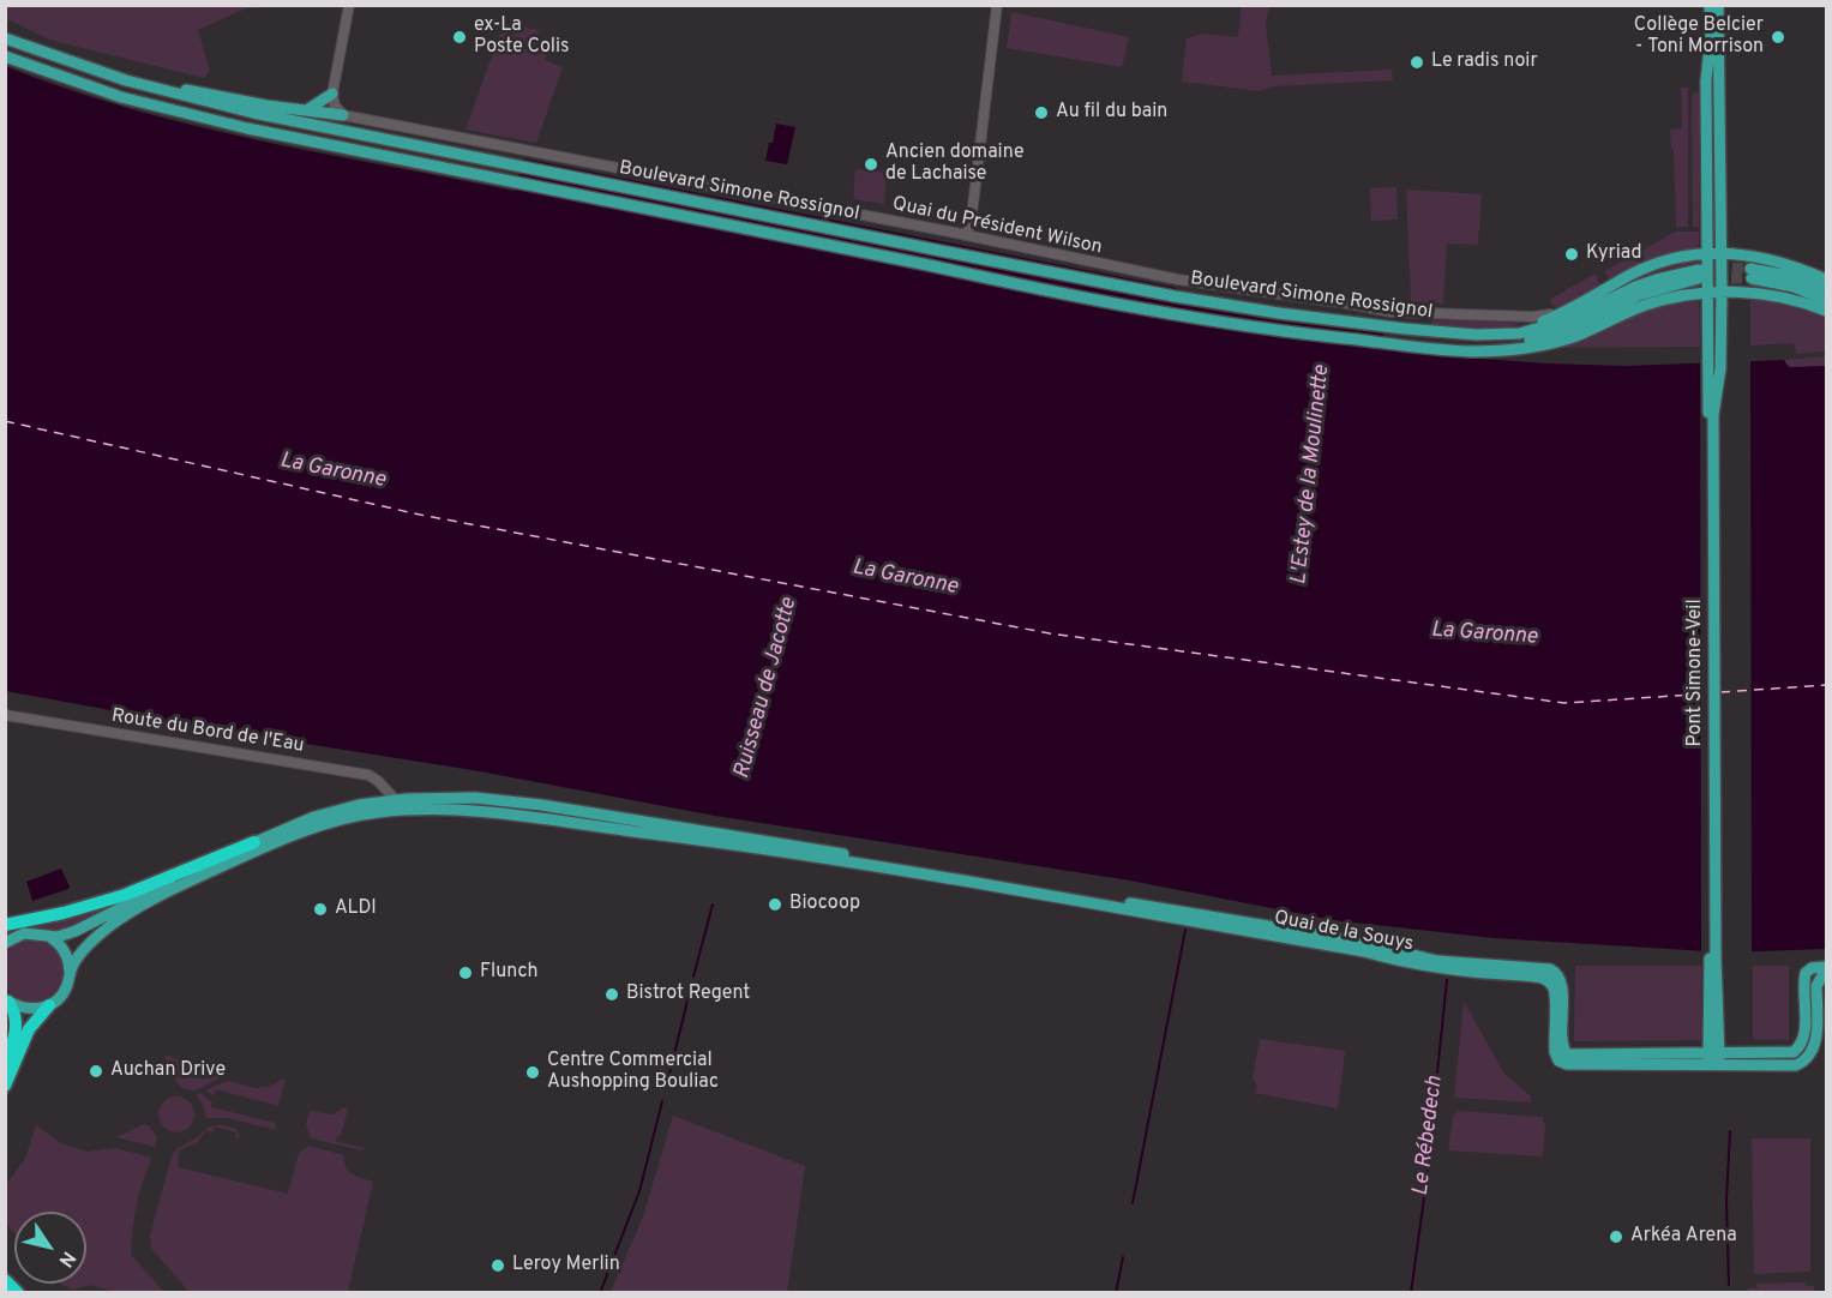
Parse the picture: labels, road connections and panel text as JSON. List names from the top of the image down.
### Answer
{
  "streets": {
    "main road": ["Boulevard Simone Rossignol", "Pont Simone-Veil", "Quai de la Souys"],
    "street": ["Quai du Président Wilson", "Route du Bord de l'Eau"]
  },
  "crossings": [
    ["Pont Simone-Veil", "Quai de la Souys"]
  ],
  "water": [
    "La Garonne",
    "L'Estey de la Moulinette",
    "Ruisseau de Jacotte",
    "Le Rébedech"
  ],
  "places": [
    "ex-La Poste Colis",
    "Collège Belcier - Toni Morrison",
    "Le radis noir",
    "Au fil du bain",
    "Ancien domaine de Lachaise",
    "Kyriad",
    "Biocoop",
    "ALDI",
    "Flunch",
    "Bistrot Regent",
    "Auchan Drive",
    "Centre Commercial Aushopping Bouliac",
    "Arkéa Arena",
    "Leroy Merlin"
  ],
  "north": "bottom right"
}
